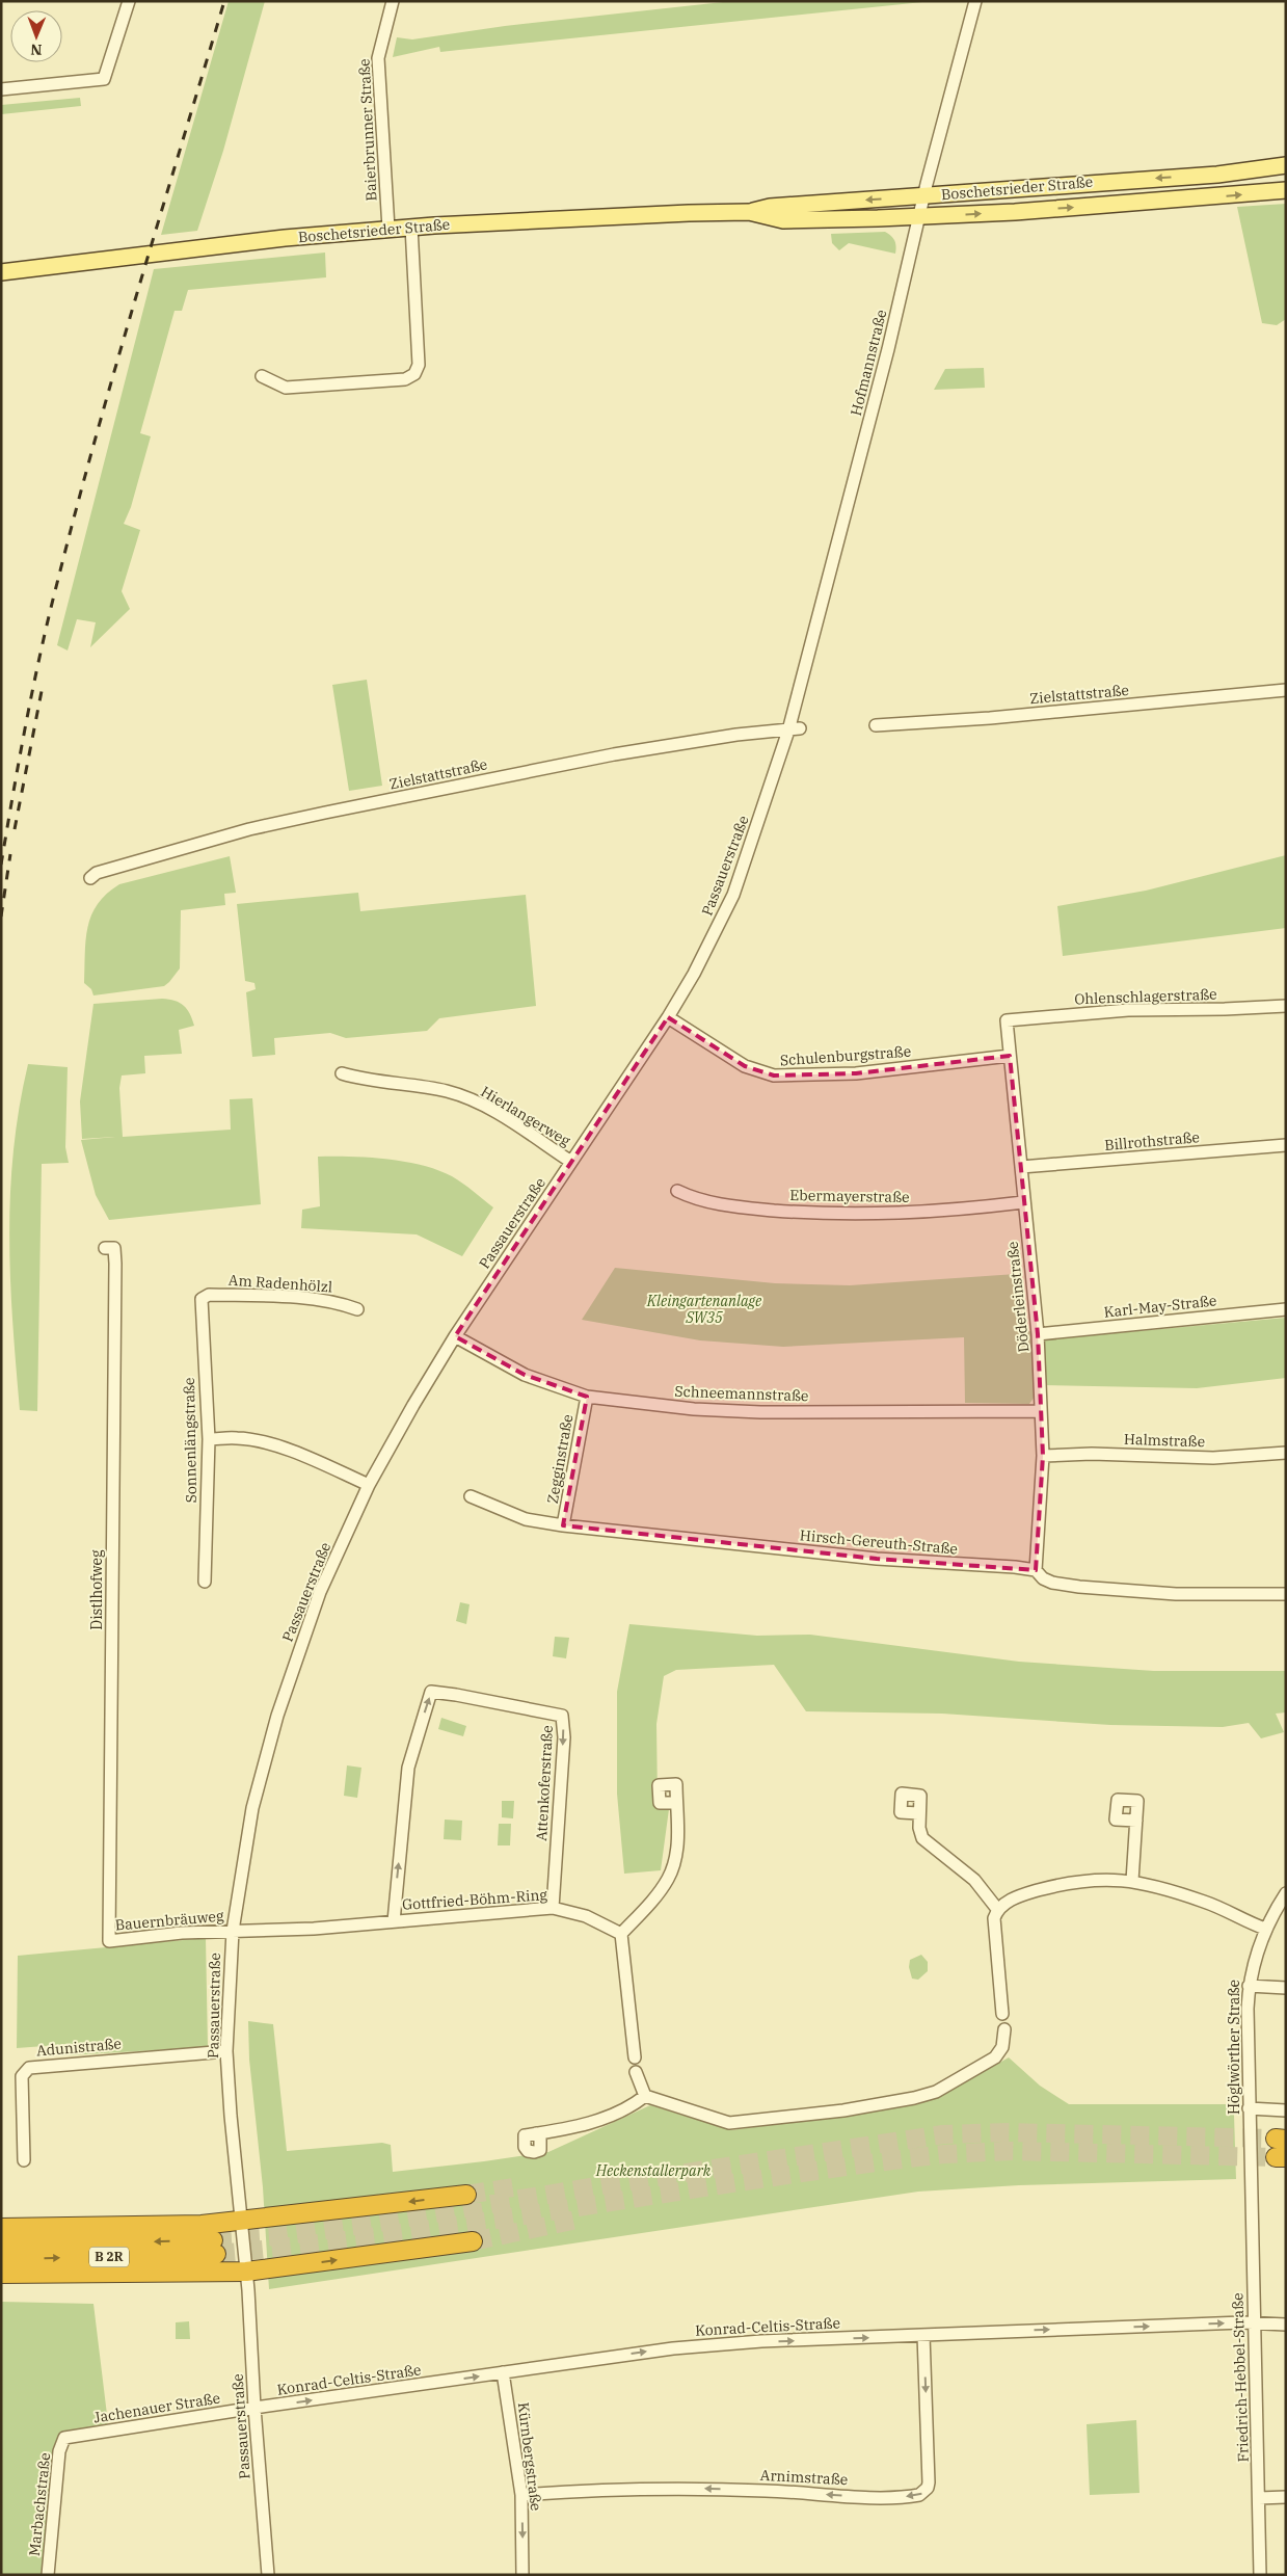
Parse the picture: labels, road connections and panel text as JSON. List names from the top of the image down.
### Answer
{
  "streets": {
    "highway": ["B 2R"],
    "main road": ["Boschetsrieder Straße"],
    "street": [
      "Baierbrunner Straße",
      "Hofmannstraße",
      "Zielstattstraße",
      "Passauerstraße",
      "Ohlenschlagerstraße",
      "Schulenburgstraße",
      "Hierlangerweg",
      "Billrothstraße",
      "Ebermayerstraße",
      "Am Radenhölzl",
      "Döderleinstraße",
      "Karl-May-Straße",
      "Schneemannstraße",
      "Sonnenlängstraße",
      "Halmstraße",
      "Zegginstraße",
      "Hirsch-Gereuth-Straße",
      "Distlhofweg",
      "Attenkoferstraße",
      "Gottfried-Böhm-Ring",
      "Bauernbräuweg",
      "Adunistraße",
      "Höglwörther Straße",
      "Konrad-Celtis-Straße",
      "Friedrich-Hebbel-Straße",
      "Jachenauer Straße",
      "Kürnbergstraße",
      "Arnimstraße",
      "Marbachstraße"
    ]
  },
  "crossings": [
    ["Baierbrunner Straße", "Boschetsrieder Straße"],
    ["Boschetsrieder Straße", "Hofmannstraße"],
    ["Hofmannstraße", "Zielstattstraße"],
    ["Hofmannstraße", "Passauerstraße"],
    ["Zielstattstraße", "Passauerstraße"],
    ["Passauerstraße", "Schulenburgstraße"],
    ["Passauerstraße", "Hierlangerweg"],
    ["Passauerstraße", "Schneemannstraße"],
    ["Passauerstraße", "Gottfried-Böhm-Ring"],
    ["Passauerstraße", "Bauernbräuweg"],
    ["Passauerstraße", "Adunistraße"],
    ["Passauerstraße", "Konrad-Celtis-Straße"],
    ["Passauerstraße", "Jachenauer Straße"],
    ["Ohlenschlagerstraße", "Döderleinstraße"],
    ["Schulenburgstraße", "Döderleinstraße"],
    ["Billrothstraße", "Döderleinstraße"],
    ["Ebermayerstraße", "Döderleinstraße"],
    ["Am Radenhölzl", "Sonnenlängstraße"],
    ["Döderleinstraße", "Karl-May-Straße"],
    ["Döderleinstraße", "Schneemannstraße"],
    ["Döderleinstraße", "Halmstraße"],
    ["Döderleinstraße", "Hirsch-Gereuth-Straße"],
    ["Schneemannstraße", "Zegginstraße"],
    ["Zegginstraße", "Hirsch-Gereuth-Straße"],
    ["Distlhofweg", "Bauernbräuweg"],
    ["Attenkoferstraße", "Gottfried-Böhm-Ring"],
    ["Gottfried-Böhm-Ring", "Bauernbräuweg"],
    ["Höglwörther Straße", "Friedrich-Hebbel-Straße"],
    ["Konrad-Celtis-Straße", "Friedrich-Hebbel-Straße"],
    ["Konrad-Celtis-Straße", "Jachenauer Straße"],
    ["Konrad-Celtis-Straße", "Kürnbergstraße"],
    ["Konrad-Celtis-Straße", "Arnimstraße"],
    ["Jachenauer Straße", "Marbachstraße"],
    ["Kürnbergstraße", "Arnimstraße"]
  ],
  "one_way": ["Konrad-Celtis-Straße", "Kürnbergstraße"],
  "parks": ["Kleingartenanlage SW35", "Heckenstallerpark"],
  "north": "bottom"
}
